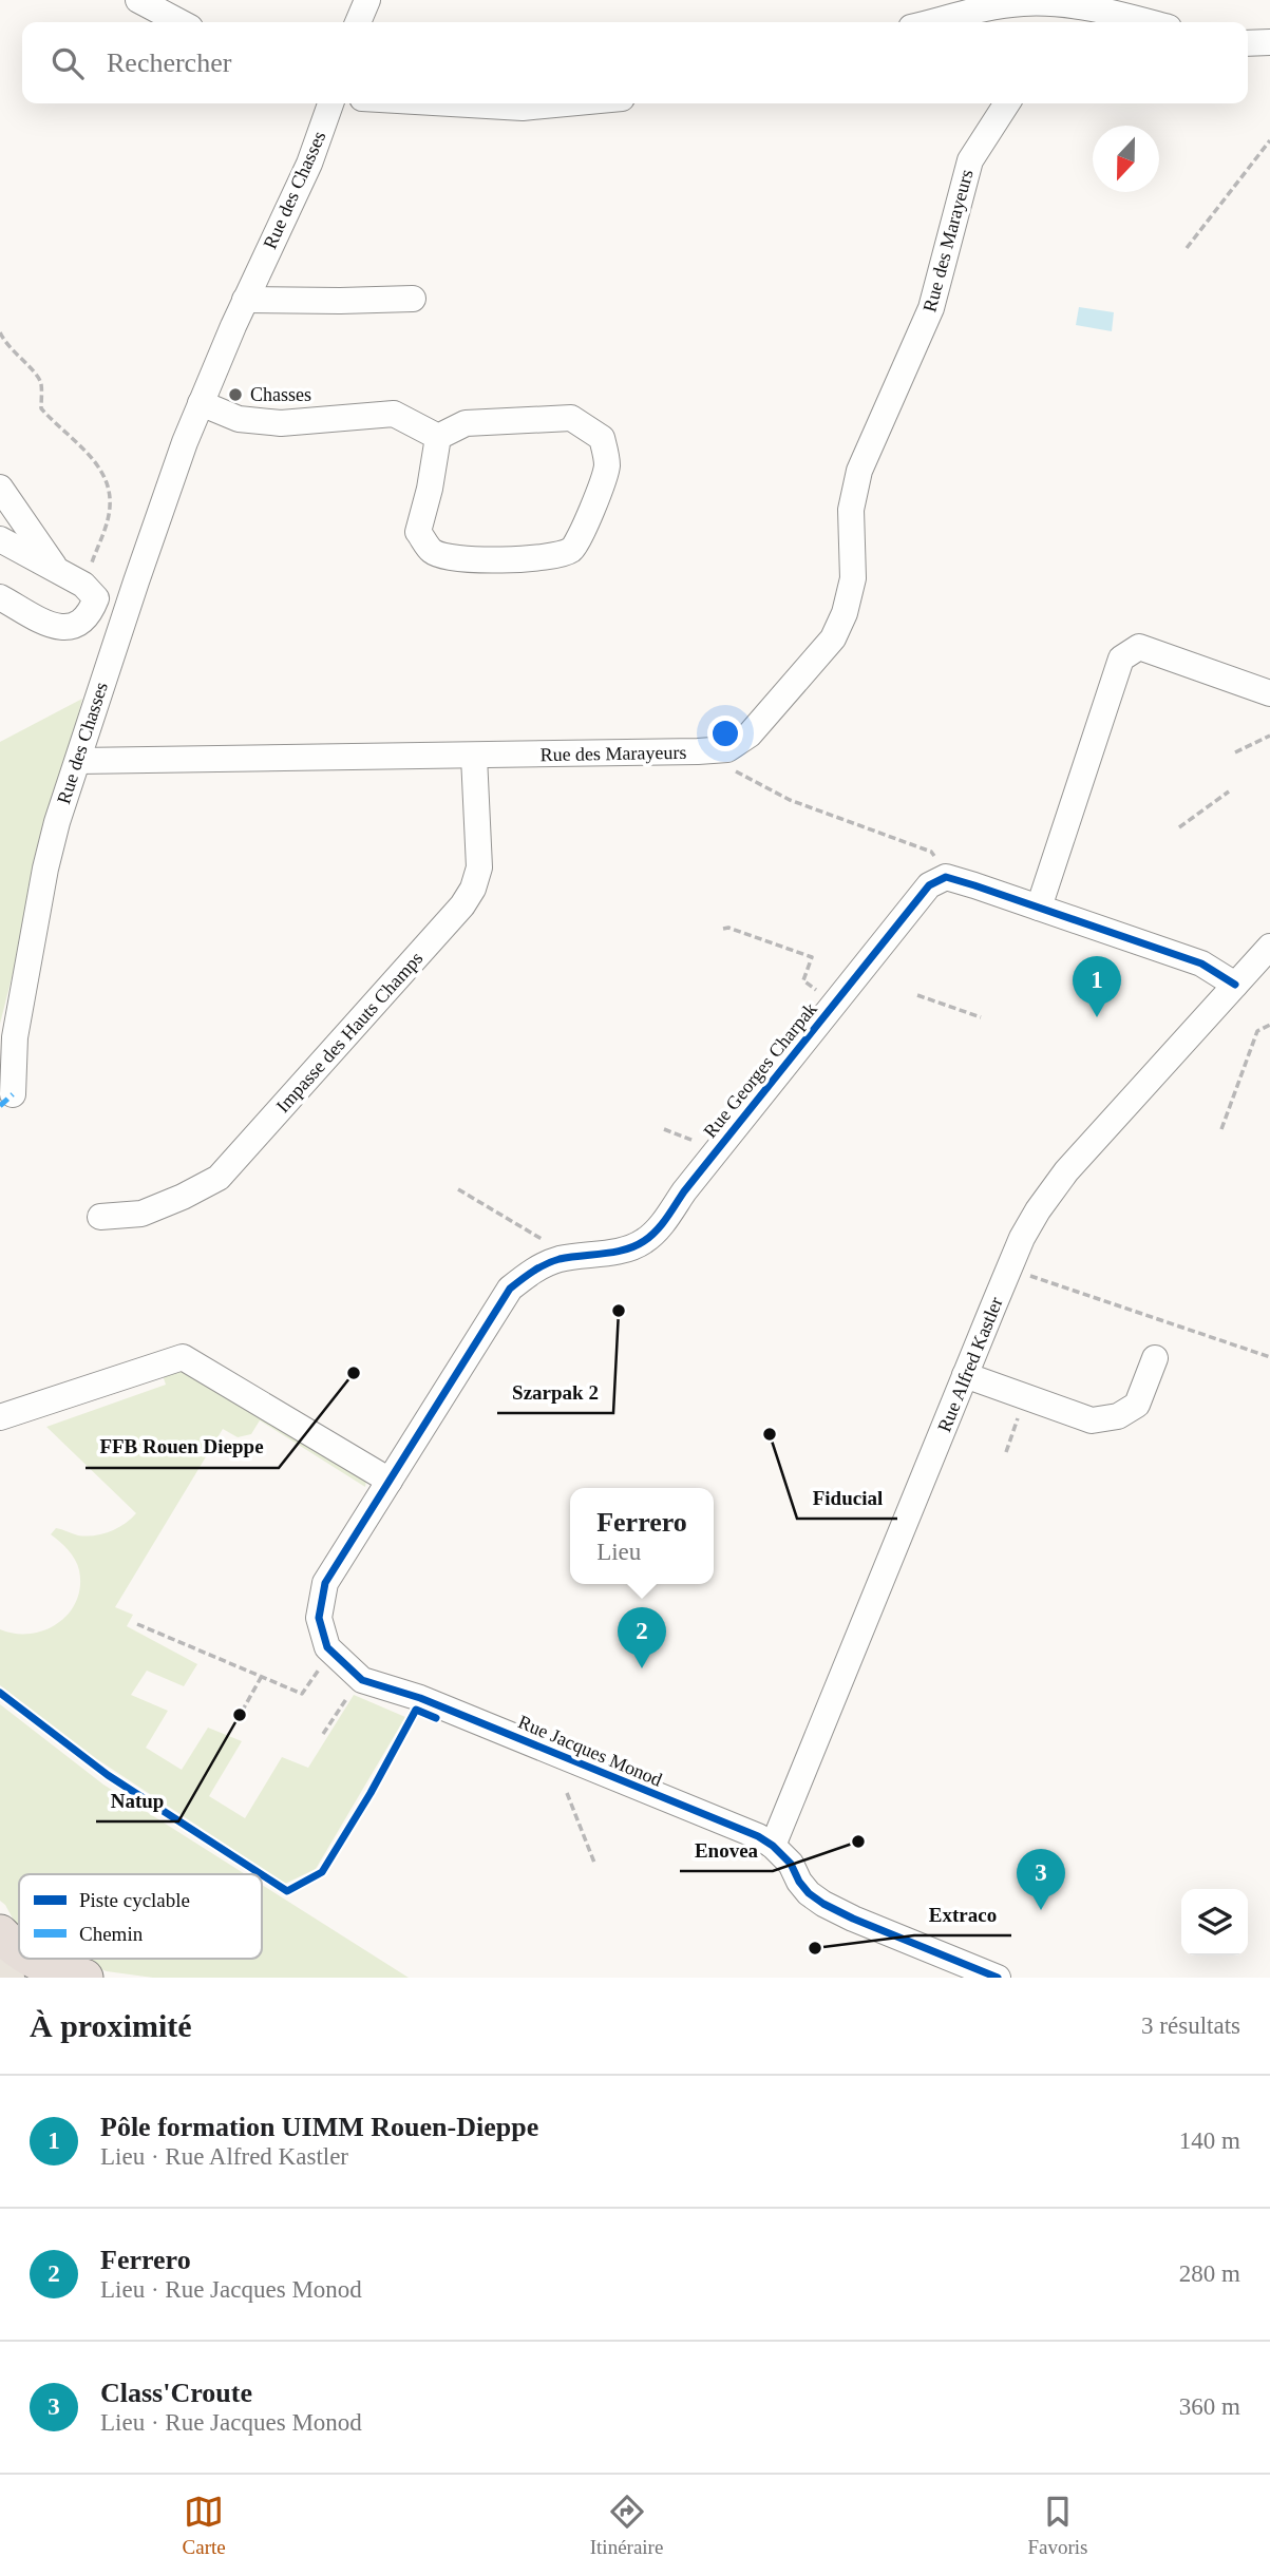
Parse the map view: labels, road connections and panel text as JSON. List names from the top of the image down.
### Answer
{
  "streets": {
    "street": [
      "Rue des Chasses",
      "Rue des Marayeurs",
      "Impasse des Hauts Champs",
      "Rue Georges Charpak",
      "Rue Alfred Kastler",
      "Rue Jacques Monod"
    ]
  },
  "crossings": [
    ["Rue des Chasses", "Rue des Marayeurs"],
    ["Rue des Marayeurs", "Impasse des Hauts Champs"],
    ["Rue Georges Charpak", "Rue Jacques Monod"],
    ["Rue Alfred Kastler", "Rue Jacques Monod"]
  ],
  "places": [
    "Chasses",
    "Szarpak 2",
    "FFB Rouen Dieppe",
    "Fiducial",
    "Natup",
    "Enovea",
    "Extraco"
  ],
  "legend": ["Piste cyclable", "Chemin"],
  "north": "bottom",
  "page": {
    "search": "Rechercher",
    "pins": ["1", "2", "3"],
    "popup": ["Ferrero", "Lieu"],
    "heading": ["À proximité", "3 résultats"],
    "list": [
      {
        "mark": "1",
        "name": "Pôle formation UIMM Rouen-Dieppe",
        "note": "Lieu · Rue Alfred Kastler",
        "value": "140 m"
      },
      {
        "mark": "2",
        "name": "Ferrero",
        "note": "Lieu · Rue Jacques Monod",
        "value": "280 m"
      },
      {
        "mark": "3",
        "name": "Class'Croute",
        "note": "Lieu · Rue Jacques Monod",
        "value": "360 m"
      }
    ],
    "nav": ["Carte", "Itinéraire", "Favoris"]
  }
}
